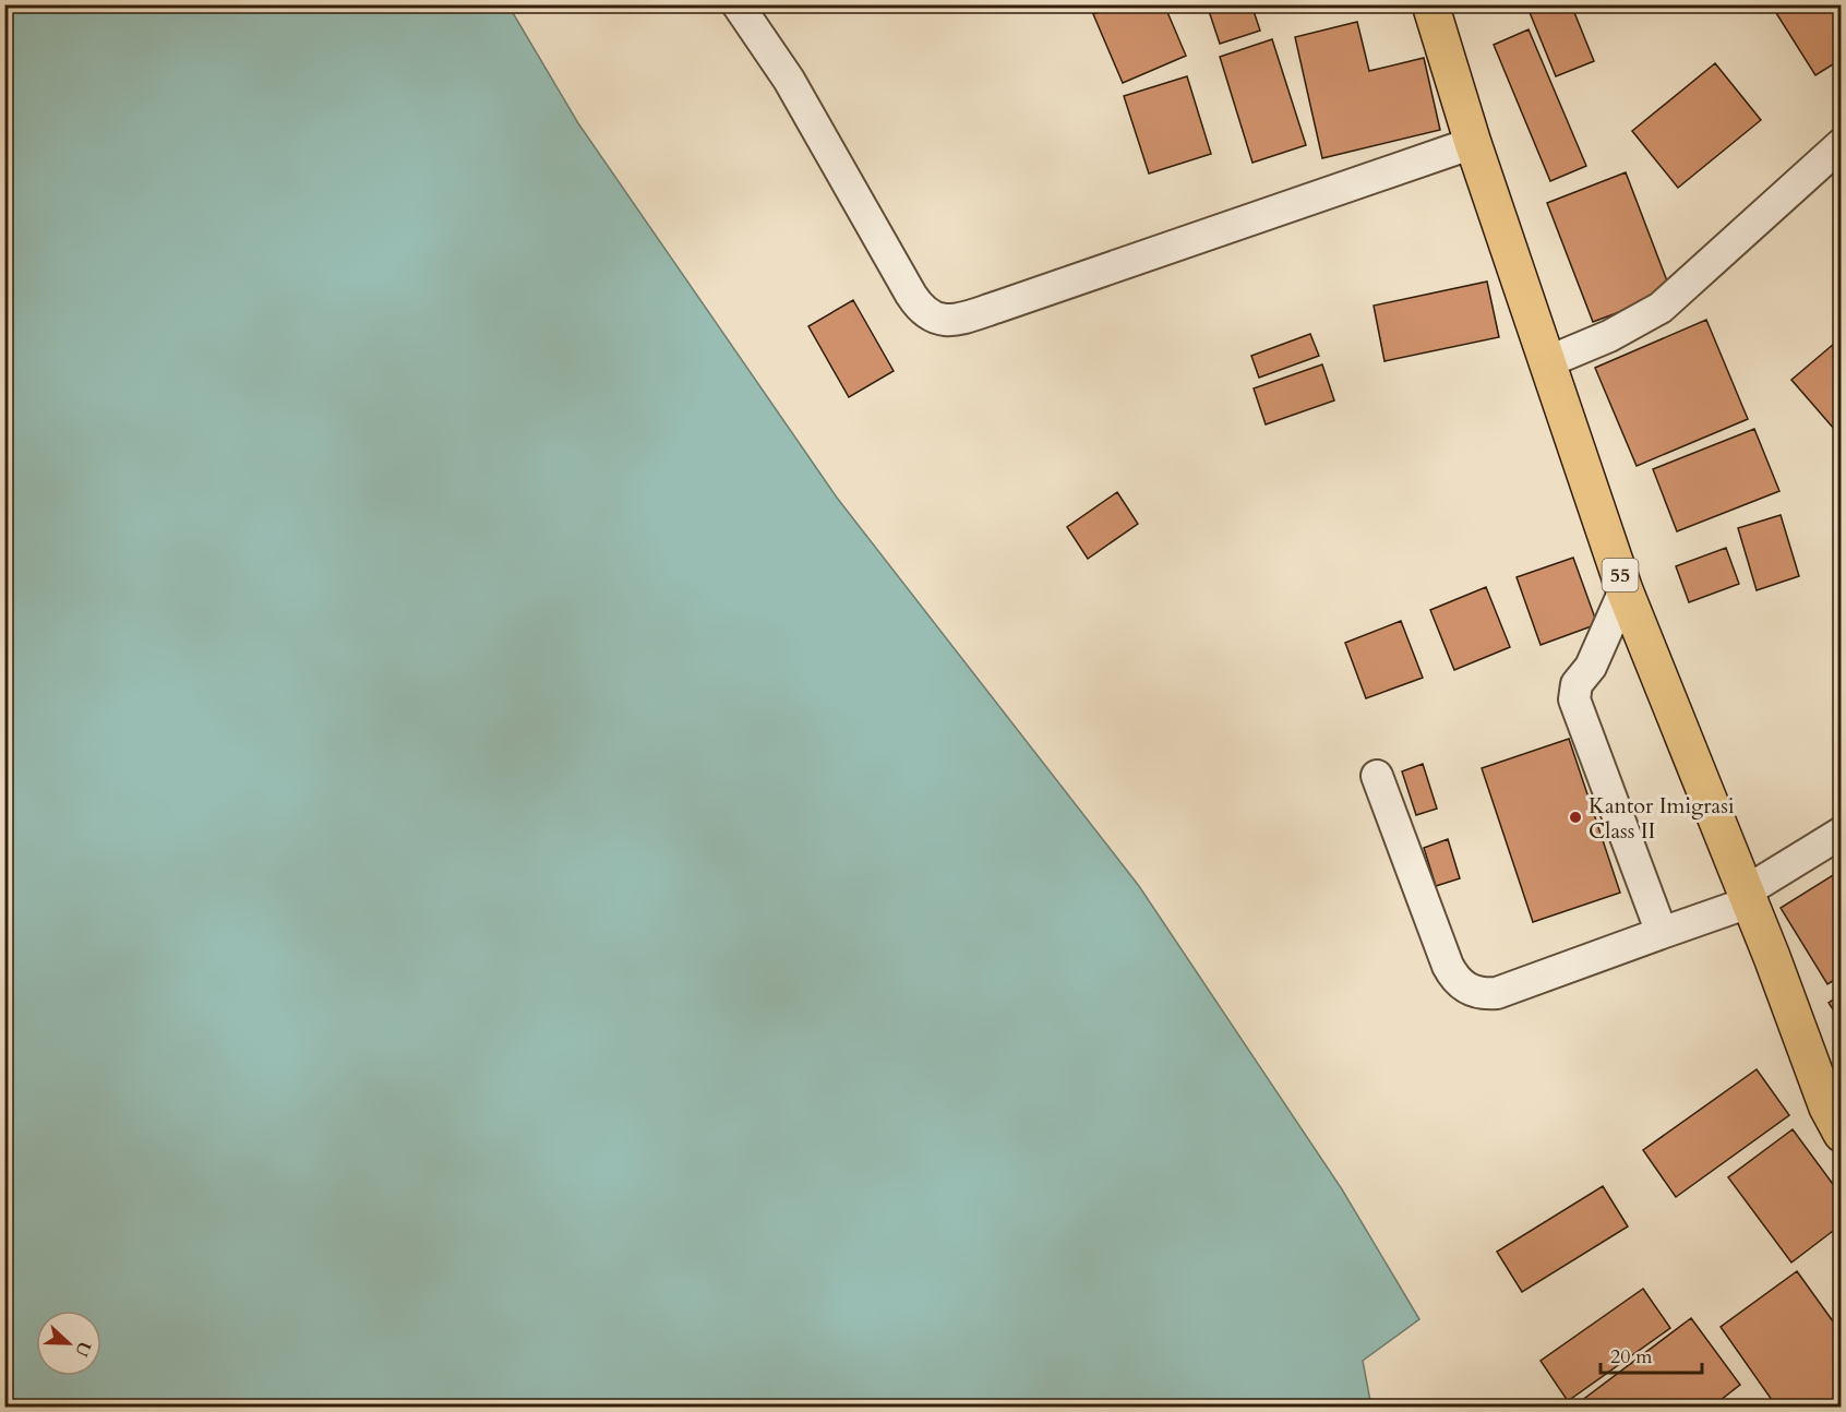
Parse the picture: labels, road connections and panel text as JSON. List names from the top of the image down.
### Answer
{
  "streets": {
    "highway": ["55"]
  },
  "places": ["Kantor Imigrasi Class II"],
  "scale_bar": "20 m",
  "north": "right"
}
